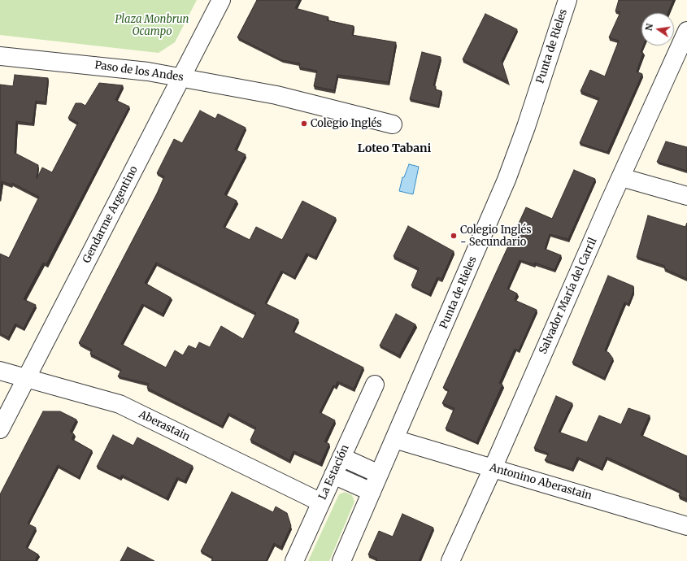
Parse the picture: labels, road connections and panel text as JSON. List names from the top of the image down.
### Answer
{
  "streets": {
    "street": [
      "Punta de Rieles",
      "Paso de los Andes",
      "Gendarme Argentino",
      "Salvador María del Carril",
      "Aberastain",
      "La Estación",
      "Antonino Aberastain"
    ]
  },
  "crossings": [
    ["Punta de Rieles", "Antonino Aberastain"],
    ["Paso de los Andes", "Gendarme Argentino"],
    ["Gendarme Argentino", "Aberastain"],
    ["Salvador María del Carril", "Antonino Aberastain"],
    ["Aberastain", "La Estación"]
  ],
  "districts": ["Loteo Tabani"],
  "parks": ["Plaza Monbrun Ocampo"],
  "places": ["Colegio Inglés", "Colegio Inglés - Secundario"],
  "north": "left"
}
